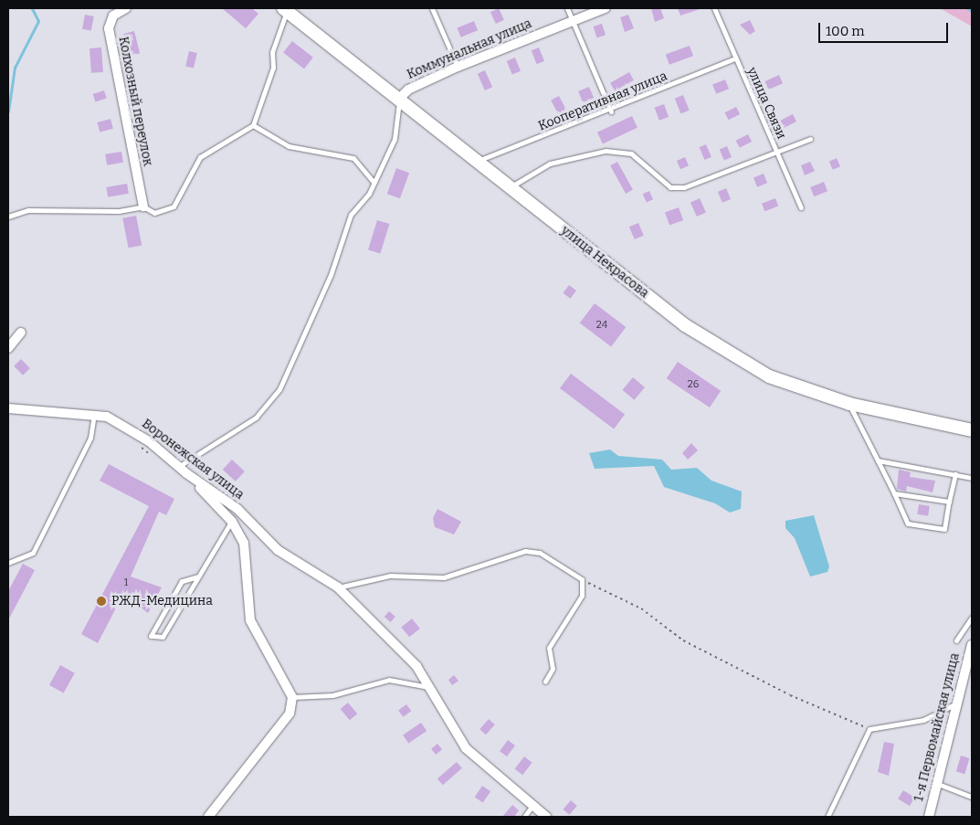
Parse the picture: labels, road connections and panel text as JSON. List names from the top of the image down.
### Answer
{
  "streets": {
    "main road": ["улица Некрасова"],
    "street": [
      "Коммунальная улица",
      "Колхозный переулок",
      "Воронежская улица",
      "1-я Первомайская улица"
    ],
    "lane": ["Кооперативная улица", "улица Связи"]
  },
  "crossings": [
    ["Коммунальная улица", "улица Некрасова"],
    ["Кооперативная улица", "улица Связи"],
    ["Кооперативная улица", "улица Некрасова"]
  ],
  "places": ["РЖД-Медицина"],
  "house_numbers": ["24", "26", "1"],
  "scale_bar": "100 m"
}
